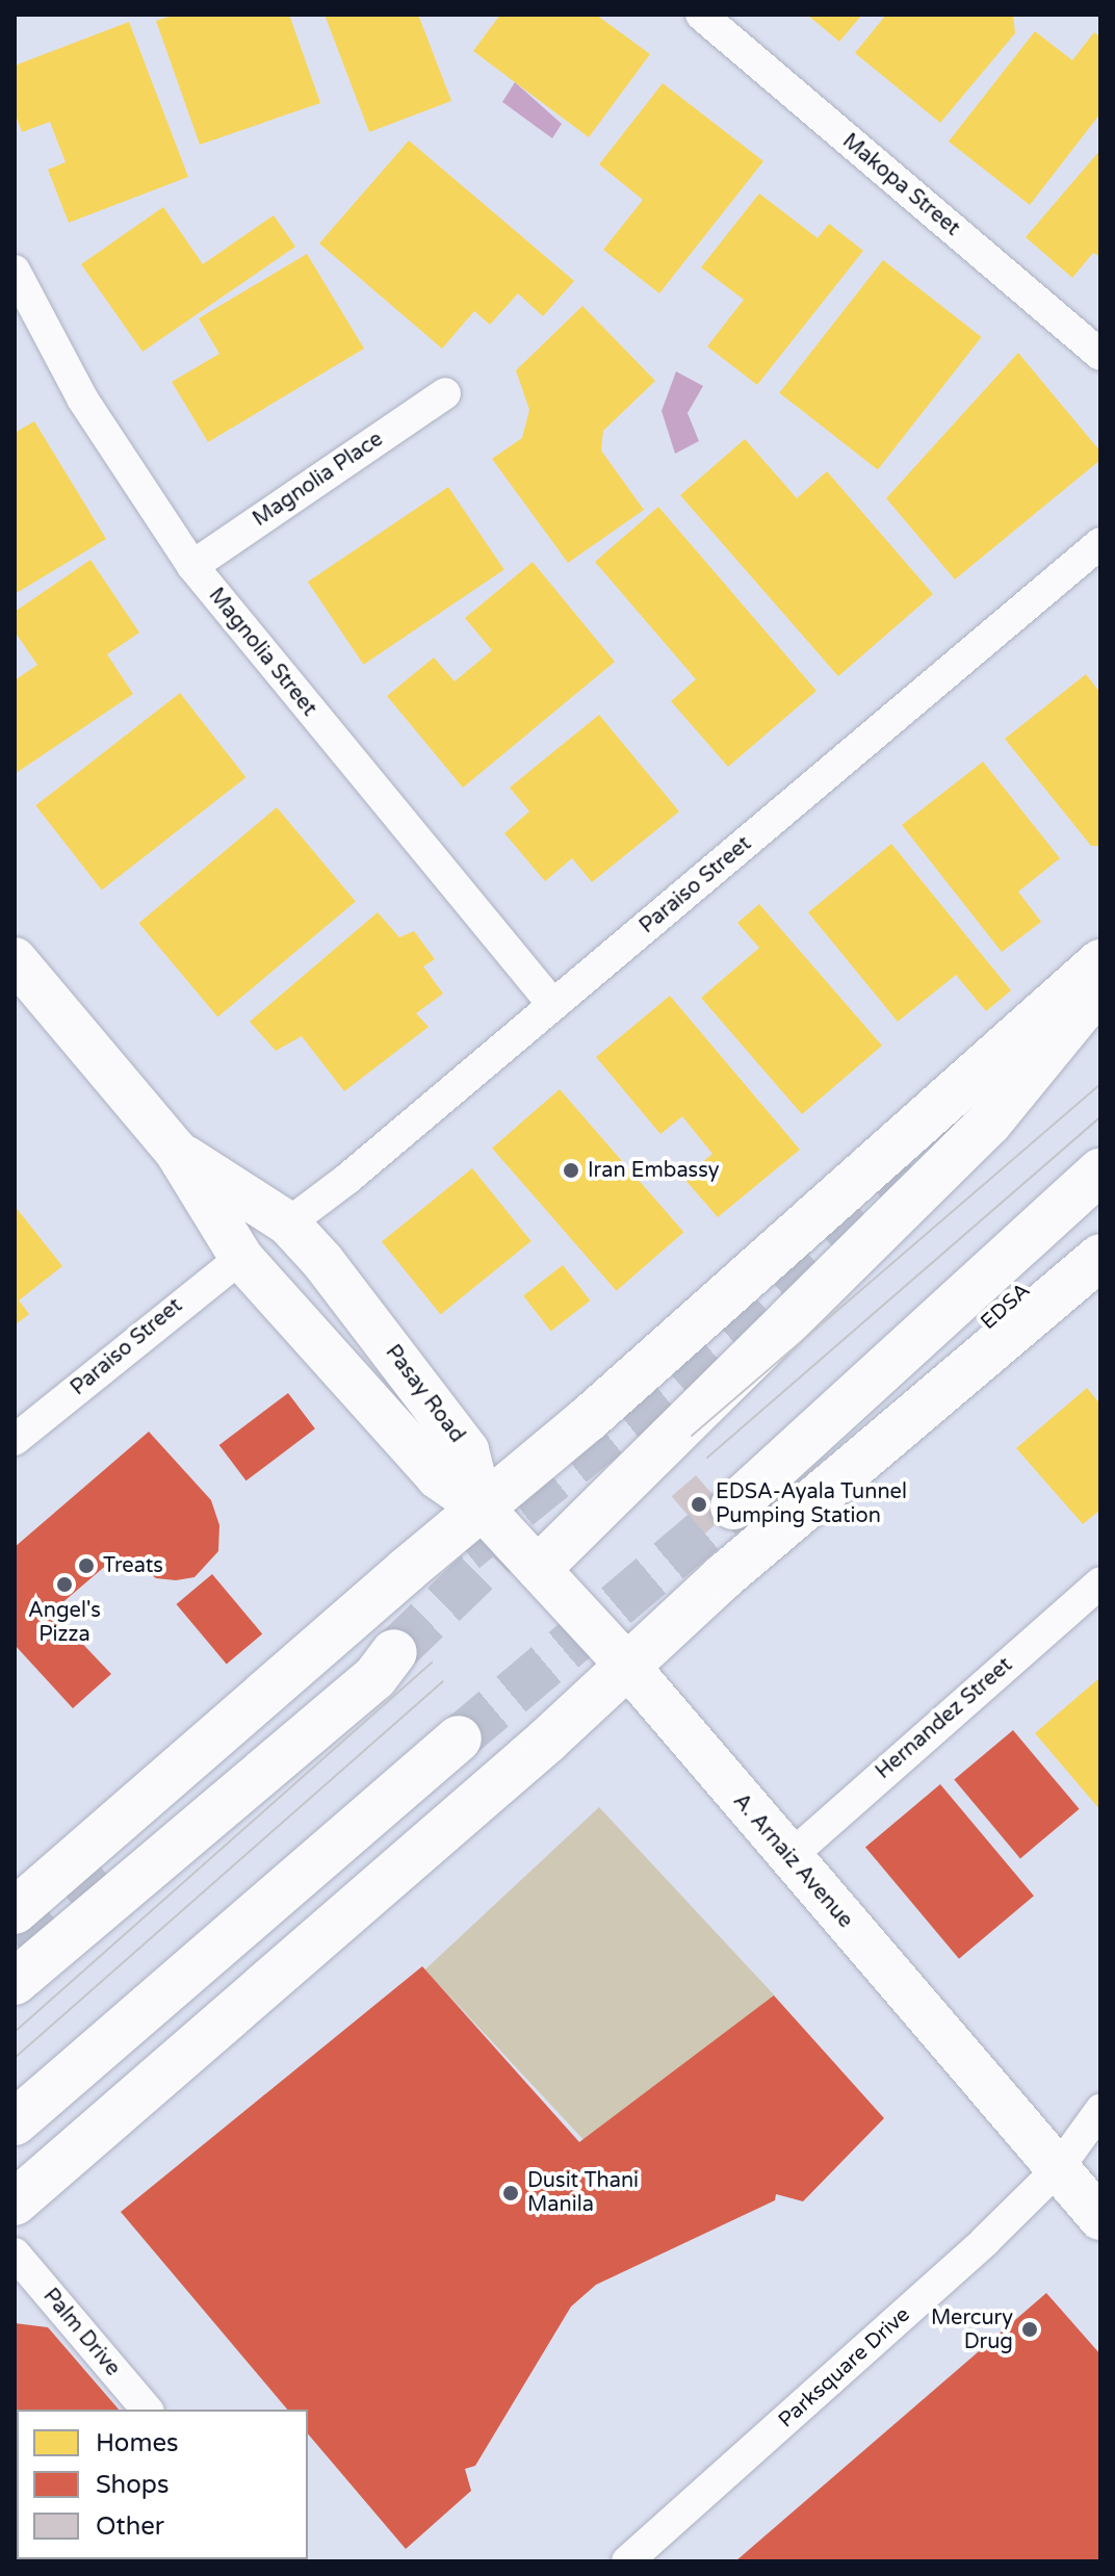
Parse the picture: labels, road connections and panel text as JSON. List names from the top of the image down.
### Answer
{
  "streets": {
    "highway": ["EDSA"],
    "street": [
      "Makopa Street",
      "Magnolia Place",
      "Magnolia Street",
      "Paraiso Street",
      "Pasay Road",
      "Hernandez Street",
      "A. Arnaiz Avenue",
      "Palm Drive",
      "Parksquare Drive"
    ]
  },
  "crossings": [
    ["Magnolia Place", "Magnolia Street"],
    ["Magnolia Street", "Paraiso Street"],
    ["Paraiso Street", "Pasay Road"],
    ["Pasay Road", "A. Arnaiz Avenue"],
    ["Hernandez Street", "A. Arnaiz Avenue"],
    ["A. Arnaiz Avenue", "Parksquare Drive"]
  ],
  "places": [
    "Iran Embassy",
    "EDSA-Ayala Tunnel Pumping Station",
    "Treats",
    "Angel's Pizza",
    "Dusit Thani Manila",
    "Mercury Drug"
  ],
  "legend": ["Homes", "Shops", "Other"]
}
